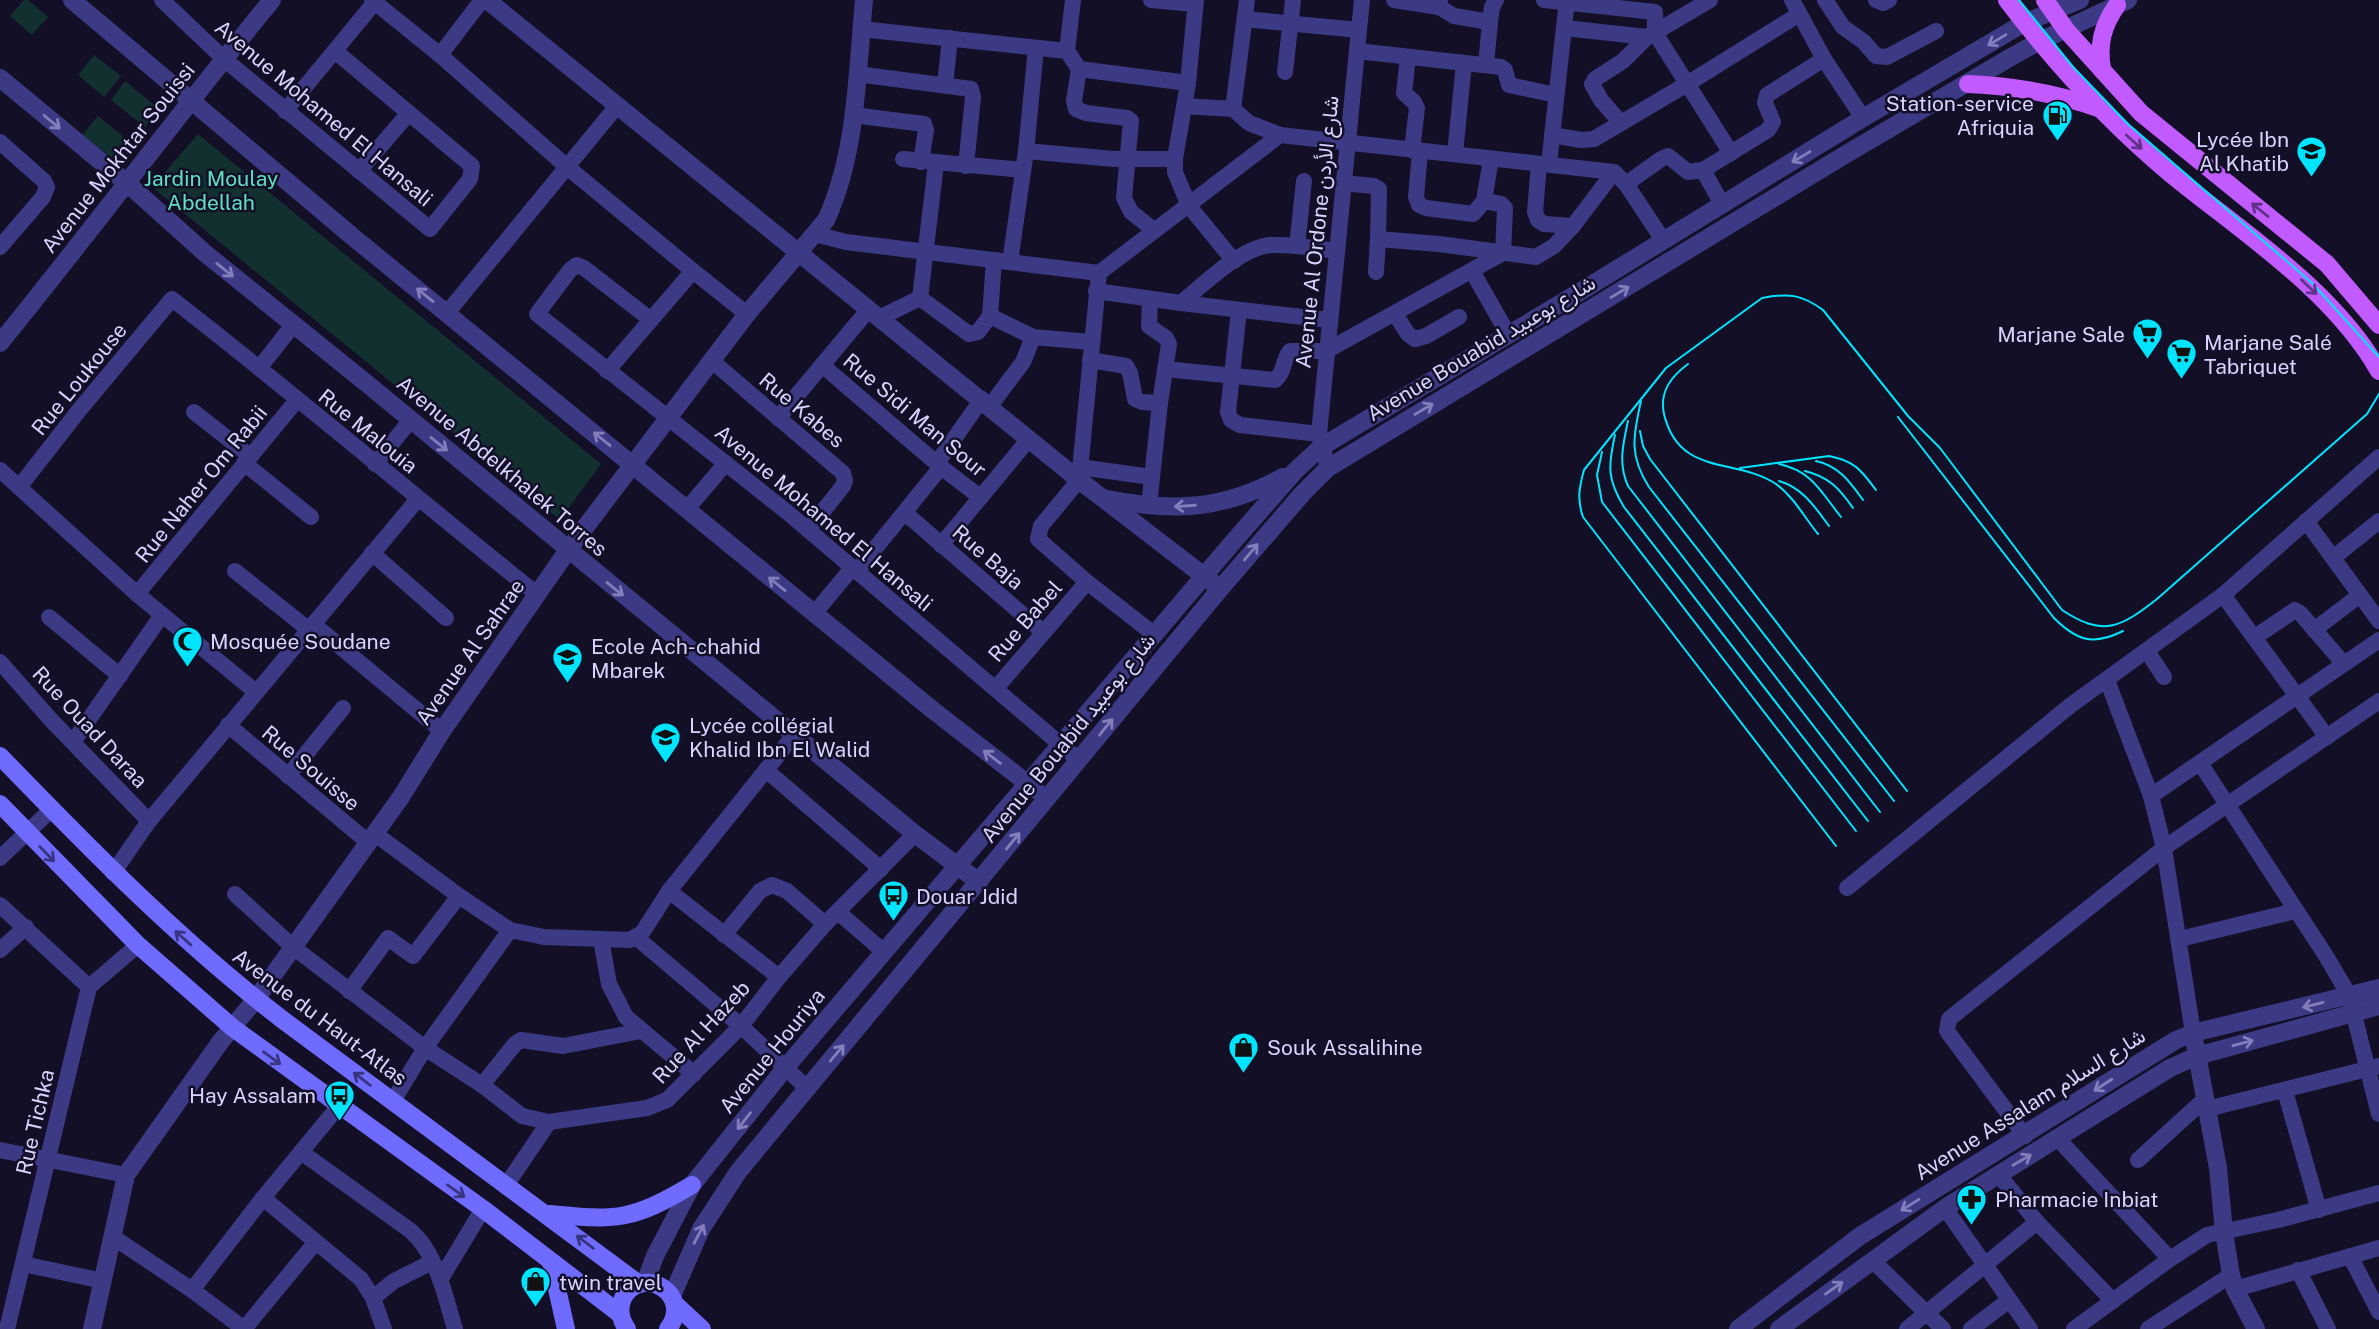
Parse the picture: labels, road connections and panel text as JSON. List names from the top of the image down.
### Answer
{
  "streets": {
    "main road": ["Avenue du Haut-Atlas"],
    "street": [
      "Avenue Mohamed El Hansali",
      "Avenue Mokhtar Souissi",
      "Avenue Al Ordone شارع الأردن",
      "Avenue Bouabid شارع بوعبيد",
      "Rue Loukouse",
      "Rue Kabes",
      "Rue Sidi Man Sour",
      "Rue Malouia",
      "Avenue Abdelkhalek Torres",
      "Rue Naher Om Rabii",
      "Rue Baja",
      "Rue Babel",
      "Avenue Al Sahrae",
      "Rue Ouad Daraa",
      "Rue Souisse",
      "Rue Al Hazeb",
      "Avenue Houriya",
      "Avenue Assalam شارع السلام",
      "Rue Tichka"
    ]
  },
  "crossings": [
    ["Avenue Mohamed El Hansali", "Avenue Mokhtar Souissi"],
    ["Avenue Mohamed El Hansali", "Avenue Bouabid شارع بوعبيد"],
    ["Avenue Mohamed El Hansali", "Rue Kabes"],
    ["Avenue Mohamed El Hansali", "Rue Babel"],
    ["Avenue Mohamed El Hansali", "Avenue Al Sahrae"],
    ["Avenue Mokhtar Souissi", "Avenue Abdelkhalek Torres"],
    ["Avenue Al Ordone شارع الأردن", "Avenue Bouabid شارع بوعبيد"],
    ["Avenue Bouabid شارع بوعبيد", "Avenue Abdelkhalek Torres"],
    ["Avenue Bouabid شارع بوعبيد", "Avenue Houriya"],
    ["Rue Loukouse", "Rue Malouia"],
    ["Rue Kabes", "Rue Sidi Man Sour"],
    ["Rue Kabes", "Avenue Al Sahrae"],
    ["Rue Malouia", "Rue Naher Om Rabii"],
    ["Rue Malouia", "Avenue Al Sahrae"],
    ["Avenue Abdelkhalek Torres", "Avenue Al Sahrae"],
    ["Avenue Abdelkhalek Torres", "Rue Al Hazeb"],
    ["Avenue Abdelkhalek Torres", "Avenue Houriya"],
    ["Rue Baja", "Rue Babel"],
    ["Avenue Al Sahrae", "Rue Souisse"],
    ["Avenue Al Sahrae", "Avenue du Haut-Atlas"],
    ["Avenue Al Sahrae", "Rue Al Hazeb"],
    ["Avenue du Haut-Atlas", "Avenue Houriya"]
  ],
  "parks": ["Jardin Moulay Abdellah"],
  "places": {
    "fuel station": ["Station-service Afriquia"],
    "school or university": ["Lycée Ibn Al Khatib", "Ecole Ach-chahid Mbarek", "Lycée collégial Khalid Ibn El Walid"],
    "supermarket": ["Marjane Sale", "Marjane Salé Tabriquet"],
    "mosque": ["Mosquée Soudane"],
    "bus stop": ["Douar Jdid", "Hay Assalam"],
    "shop": ["Souk Assalihine", "twin travel"],
    "pharmacy": ["Pharmacie Inbiat"]
  }
}
